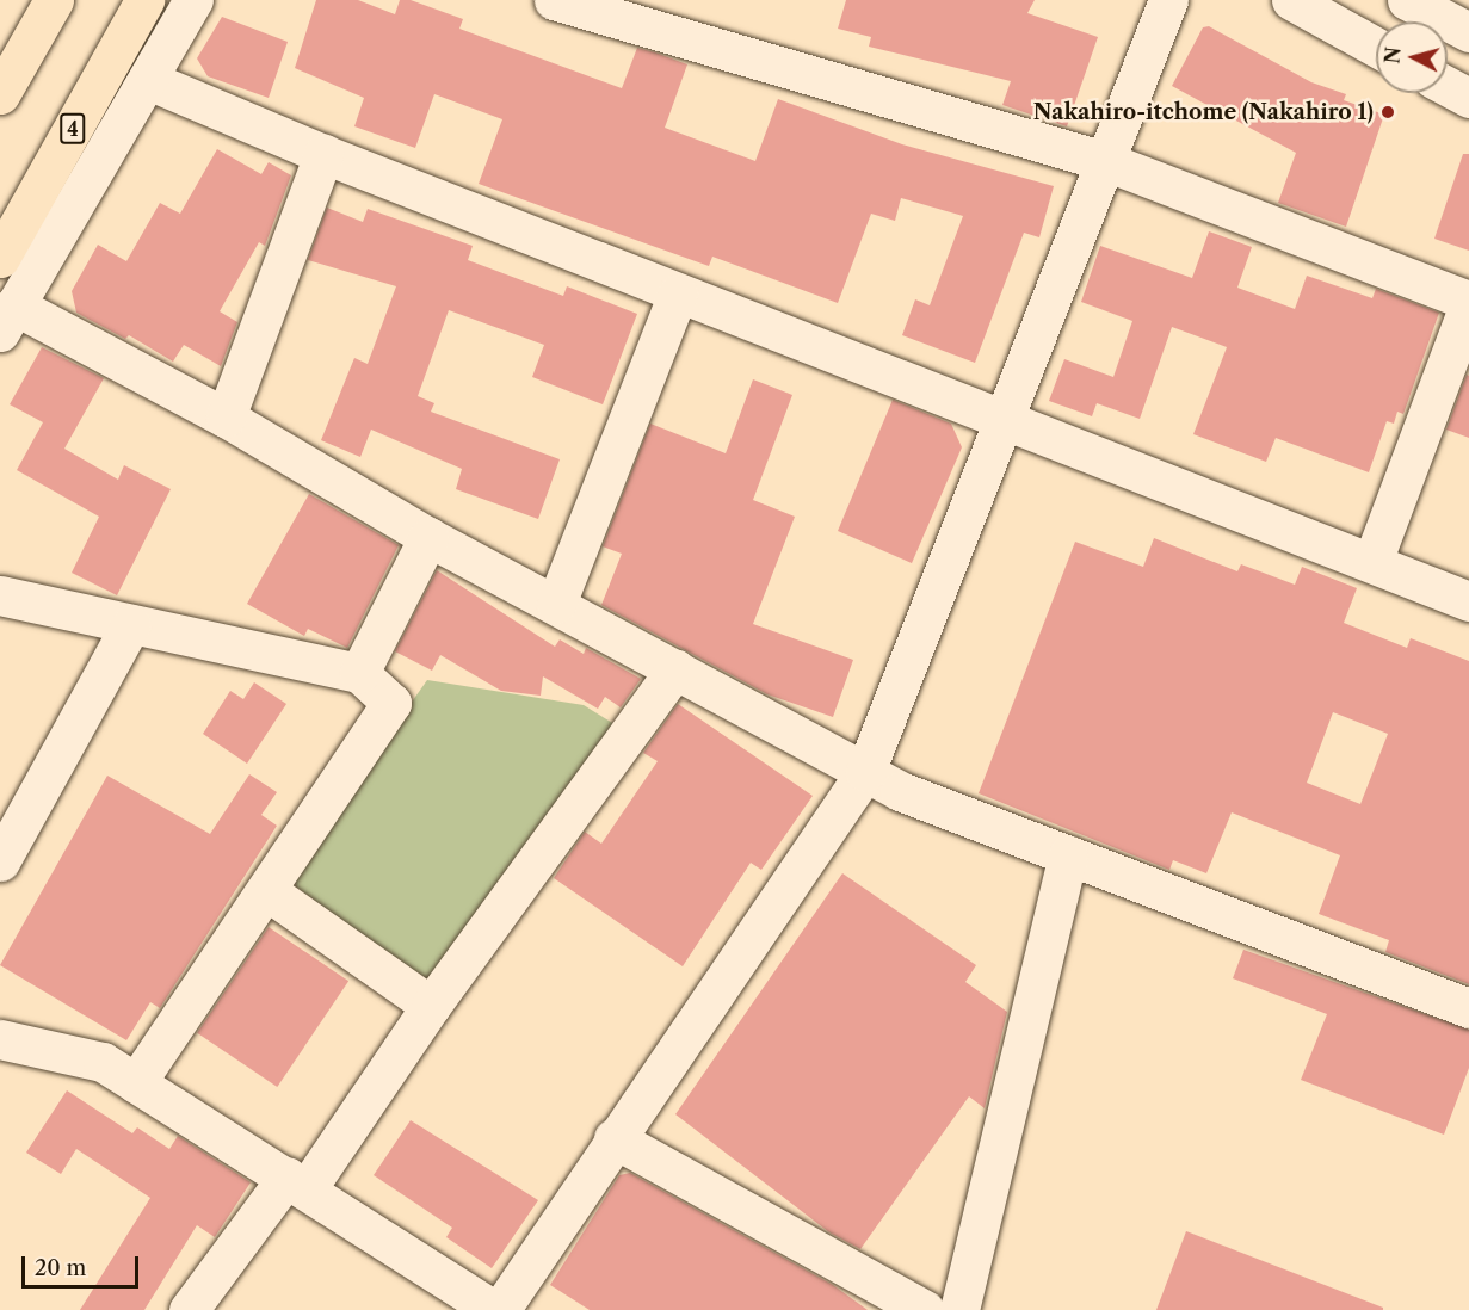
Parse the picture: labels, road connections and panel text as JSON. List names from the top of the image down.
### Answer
{
  "streets": {
    "highway": ["4"]
  },
  "places": ["Nakahiro-itchome (Nakahiro 1)"],
  "scale_bar": "20 m",
  "north": "left"
}
